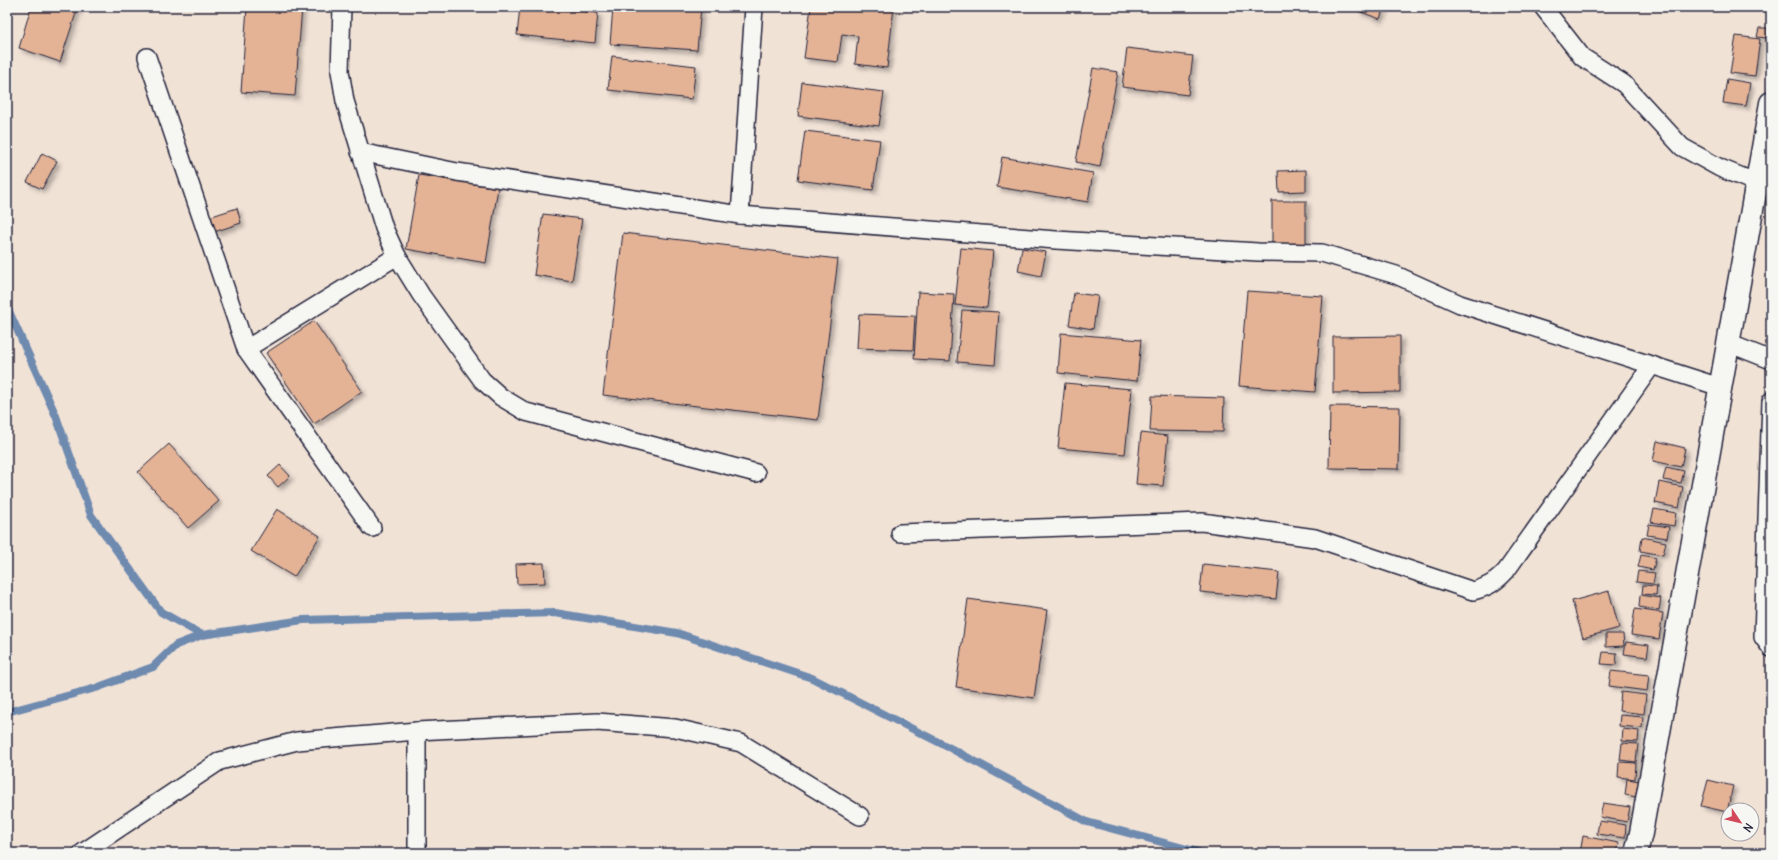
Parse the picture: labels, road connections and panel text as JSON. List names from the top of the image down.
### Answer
{
  "north": "bottom right"
}
